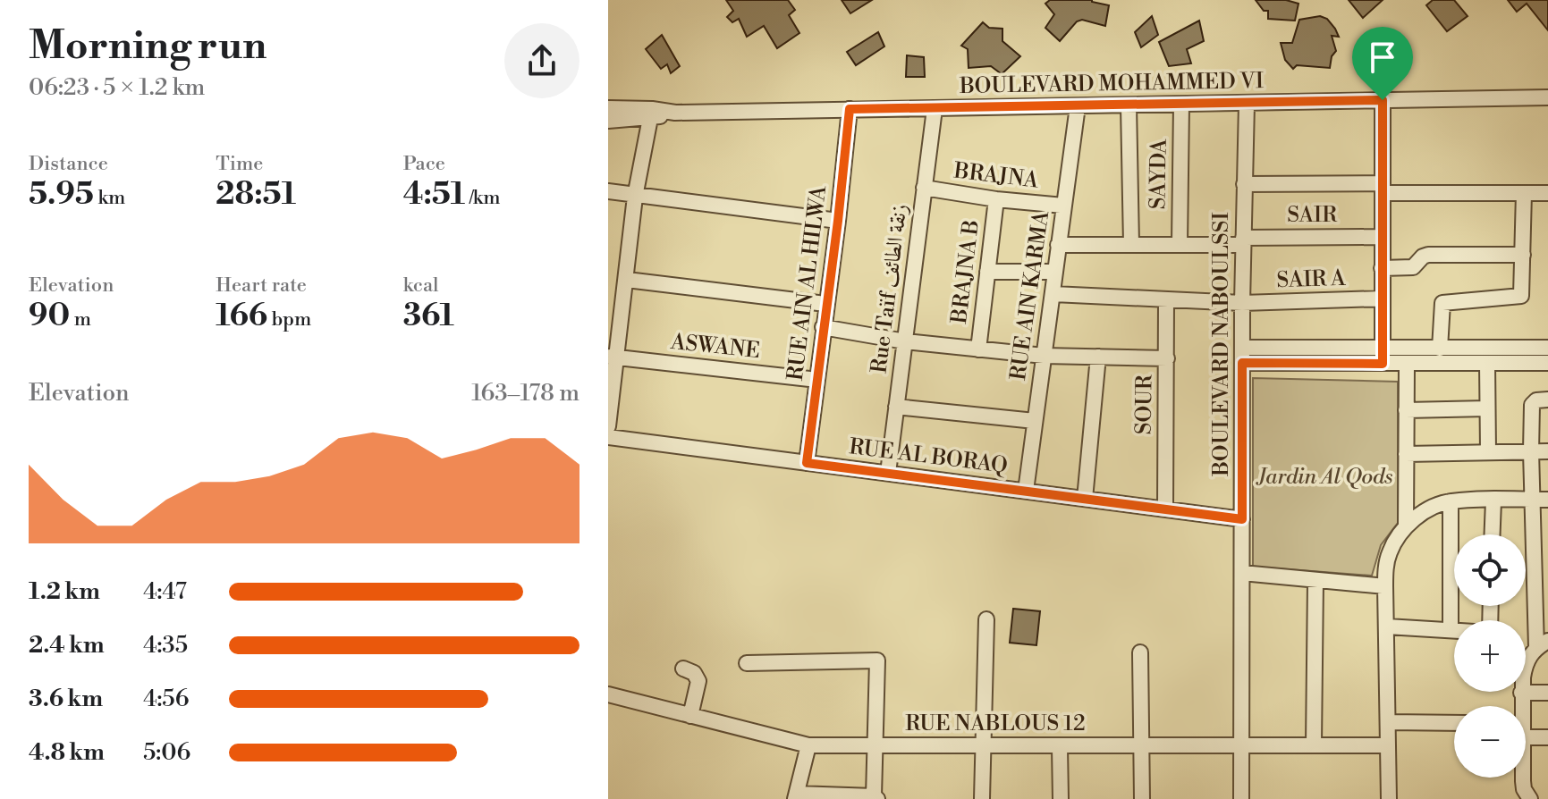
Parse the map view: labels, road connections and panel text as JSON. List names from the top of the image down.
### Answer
{
  "streets": {
    "street": [
      "BOULEVARD MOHAMMED VI",
      "SAYDA",
      "BRAJNA",
      "SAIR",
      "BRAJNA B",
      "SAIR A",
      "RUE AIN AL HILWA",
      "Rue Taïf زنقة الطائف",
      "RUE AIN KARMA",
      "BOULEVARD NABOULSSI",
      "ASWANE",
      "SOUR",
      "RUE AL BORAQ",
      "RUE NABLOUS 12"
    ]
  },
  "crossings": [
    ["BOULEVARD MOHAMMED VI", "SAYDA"],
    ["BOULEVARD MOHAMMED VI", "RUE AIN AL HILWA"],
    ["BOULEVARD MOHAMMED VI", "Rue Taïf زنقة الطائف"],
    ["BOULEVARD MOHAMMED VI", "RUE AIN KARMA"],
    ["BOULEVARD MOHAMMED VI", "BOULEVARD NABOULSSI"],
    ["SAYDA", "SAIR"],
    ["BRAJNA", "BRAJNA B"],
    ["BRAJNA", "Rue Taïf زنقة الطائف"],
    ["BRAJNA", "RUE AIN KARMA"],
    ["SAIR", "RUE AIN KARMA"],
    ["SAIR", "BOULEVARD NABOULSSI"],
    ["SAIR A", "RUE AIN KARMA"],
    ["SAIR A", "BOULEVARD NABOULSSI"],
    ["SAIR A", "SOUR"],
    ["RUE AIN AL HILWA", "ASWANE"],
    ["RUE AIN AL HILWA", "RUE AL BORAQ"],
    ["Rue Taïf زنقة الطائف", "RUE AL BORAQ"],
    ["RUE AIN KARMA", "RUE AL BORAQ"],
    ["BOULEVARD NABOULSSI", "RUE AL BORAQ"],
    ["BOULEVARD NABOULSSI", "RUE NABLOUS 12"],
    ["SOUR", "RUE AL BORAQ"]
  ],
  "parks": ["Jardin Al Qods"],
  "page": {
    "heading": ["Morning run", "06:23 · 5 × 1.2 km"],
    "stats": [
      ["Distance", "5.95 km"],
      ["Time", "28:51"],
      ["Pace", "4:51 /km"],
      ["Elevation", "90 m"],
      ["Heart rate", "166 bpm"],
      ["kcal", "361"]
    ],
    "chart": ["Elevation", "163–178 m"],
    "map_buttons": ["+", "−"],
    "list": [
      {
        "name": "1.2 km",
        "note": "4:47"
      },
      {
        "name": "2.4 km",
        "note": "4:35"
      },
      {
        "name": "3.6 km",
        "note": "4:56"
      },
      {
        "name": "4.8 km",
        "note": "5:06"
      }
    ]
  }
}
